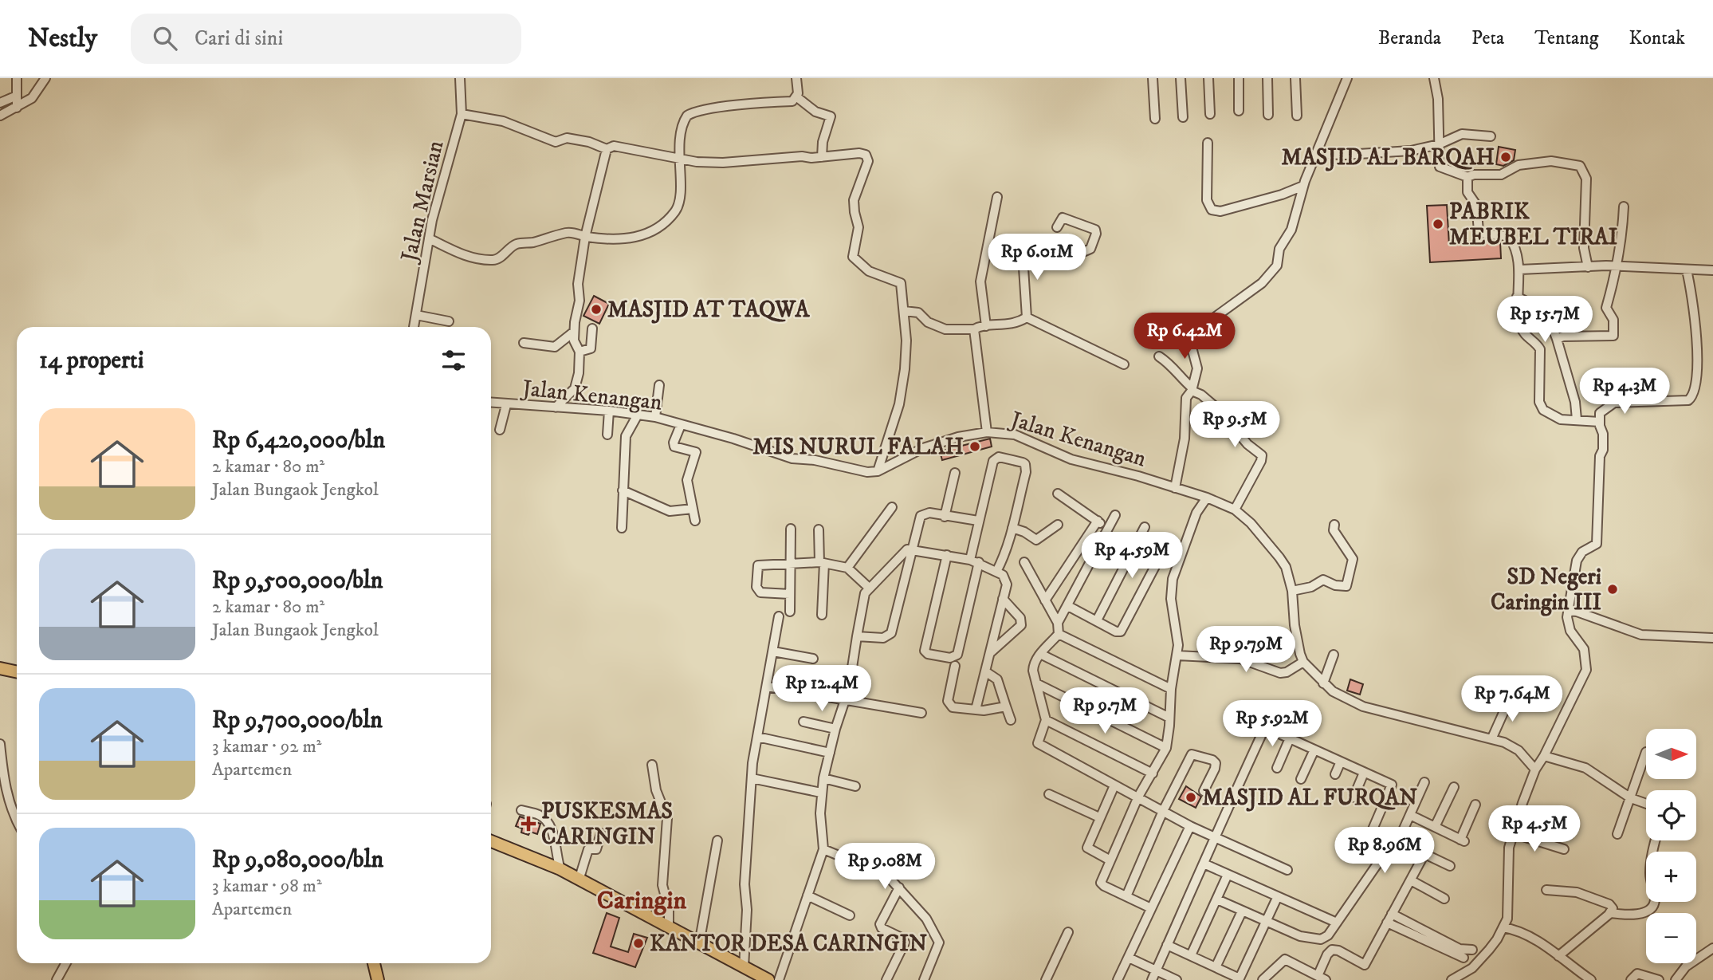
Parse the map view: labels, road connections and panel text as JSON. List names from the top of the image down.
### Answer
{
  "streets": {
    "street": ["Jalan Marsian", "Jalan Kenangan"]
  },
  "districts": ["Caringin"],
  "places": {
    "other": [
      "MASJID AL BARQAH",
      "PABRIK MEUBEL TIRAI",
      "MASJID AT TAQWA",
      "MIS NURUL FALAH",
      "SD Negeri Caringin III",
      "MASJID AL FURQAN",
      "KANTOR DESA CARINGIN"
    ],
    "health": ["PUSKESMAS CARINGIN"]
  },
  "north": "right",
  "page": {
    "header": "Nestly",
    "search": "Cari di sini",
    "nav": [
      "Beranda",
      "Peta",
      "Tentang",
      "Kontak"
    ],
    "price": [
      "Rp 6.01M",
      "Rp 15.7M",
      "Rp 6.42M",
      "Rp 4.3M",
      "Rp 9.5M",
      "Rp 4.59M",
      "Rp 9.79M",
      "Rp 12.4M",
      "Rp 7.64M",
      "Rp 9.7M",
      "Rp 5.92M",
      "Rp 4.5M",
      "Rp 8.96M",
      "Rp 9.08M"
    ],
    "heading": "14 properti",
    "list": [
      {
        "name": "Rp 6,420,000/bln",
        "note": "2 kamar · 80 m² · Jalan Bungaok Jengkol"
      },
      {
        "name": "Rp 9,500,000/bln",
        "note": "2 kamar · 80 m² · Jalan Bungaok Jengkol"
      },
      {
        "name": "Rp 9,700,000/bln",
        "note": "3 kamar · 92 m² · Apartemen"
      },
      {
        "name": "Rp 9,080,000/bln",
        "note": "3 kamar · 98 m² · Apartemen"
      }
    ],
    "map_buttons": ["+", "−"]
  }
}
